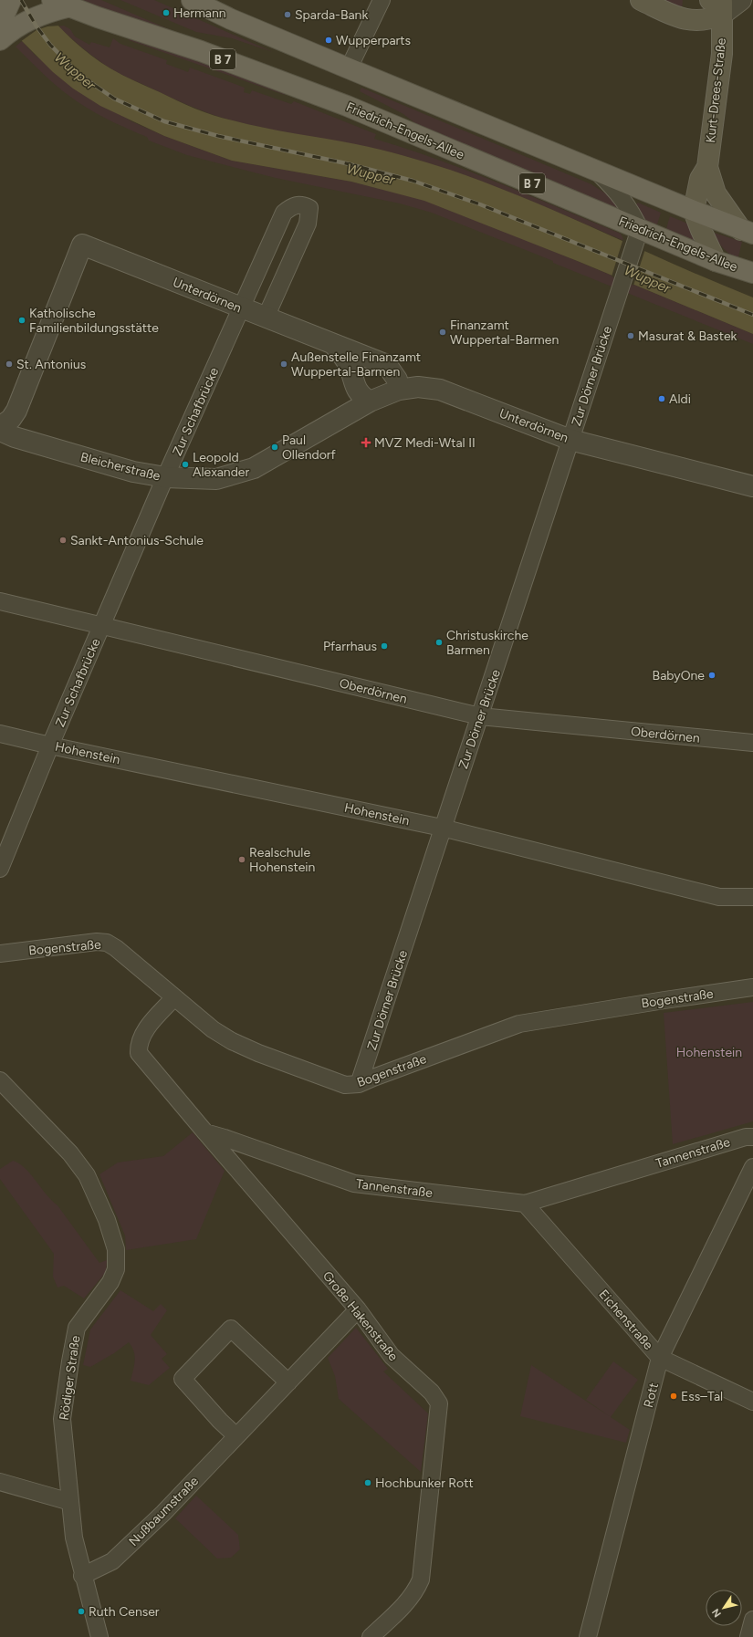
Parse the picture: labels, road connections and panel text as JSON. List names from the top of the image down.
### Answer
{
  "streets": {
    "main road": ["B 7", "Kurt-Drees-Straße", "Friedrich-Engels-Allee"],
    "street": [
      "Unterdörnen",
      "Zur Dörner Brücke",
      "Zur Schafbrücke",
      "Bleicherstraße",
      "Oberdörnen",
      "Hohenstein",
      "Bogenstraße",
      "Tannenstraße",
      "Große Hakenstraße",
      "Eichenstraße",
      "Rödiger Straße",
      "Rott",
      "Nußbaumstraße"
    ]
  },
  "crossings": [
    ["Friedrich-Engels-Allee", "Zur Dörner Brücke"],
    ["Unterdörnen", "Zur Dörner Brücke"],
    ["Unterdörnen", "Zur Schafbrücke"],
    ["Unterdörnen", "Bleicherstraße"],
    ["Zur Dörner Brücke", "Oberdörnen"],
    ["Zur Dörner Brücke", "Hohenstein"],
    ["Zur Dörner Brücke", "Bogenstraße"],
    ["Zur Schafbrücke", "Bleicherstraße"],
    ["Zur Schafbrücke", "Oberdörnen"],
    ["Zur Schafbrücke", "Hohenstein"],
    ["Tannenstraße", "Große Hakenstraße"],
    ["Tannenstraße", "Eichenstraße"],
    ["Große Hakenstraße", "Nußbaumstraße"],
    ["Eichenstraße", "Rott"],
    ["Rödiger Straße", "Nußbaumstraße"]
  ],
  "water": ["Wupper"],
  "parks": ["Hohenstein"],
  "places": {
    "other": [
      "Hermann",
      "Sparda-Bank",
      "Wupperparts",
      "Katholische Familienbildungsstätte",
      "Finanzamt Wuppertal-Barmen",
      "Masurat & Bastek",
      "St. Antonius",
      "Außenstelle Finanzamt Wuppertal-Barmen",
      "Aldi",
      "Paul Ollendorf",
      "Leopold Alexander",
      "Sankt-Antonius-Schule",
      "Christuskirche Barmen",
      "Pfarrhaus",
      "BabyOne",
      "Realschule Hohenstein",
      "Ess–Tal",
      "Hochbunker Rott",
      "Ruth Censer"
    ],
    "health": ["MVZ Medi-Wtal II"]
  },
  "north": "bottom left"
}
